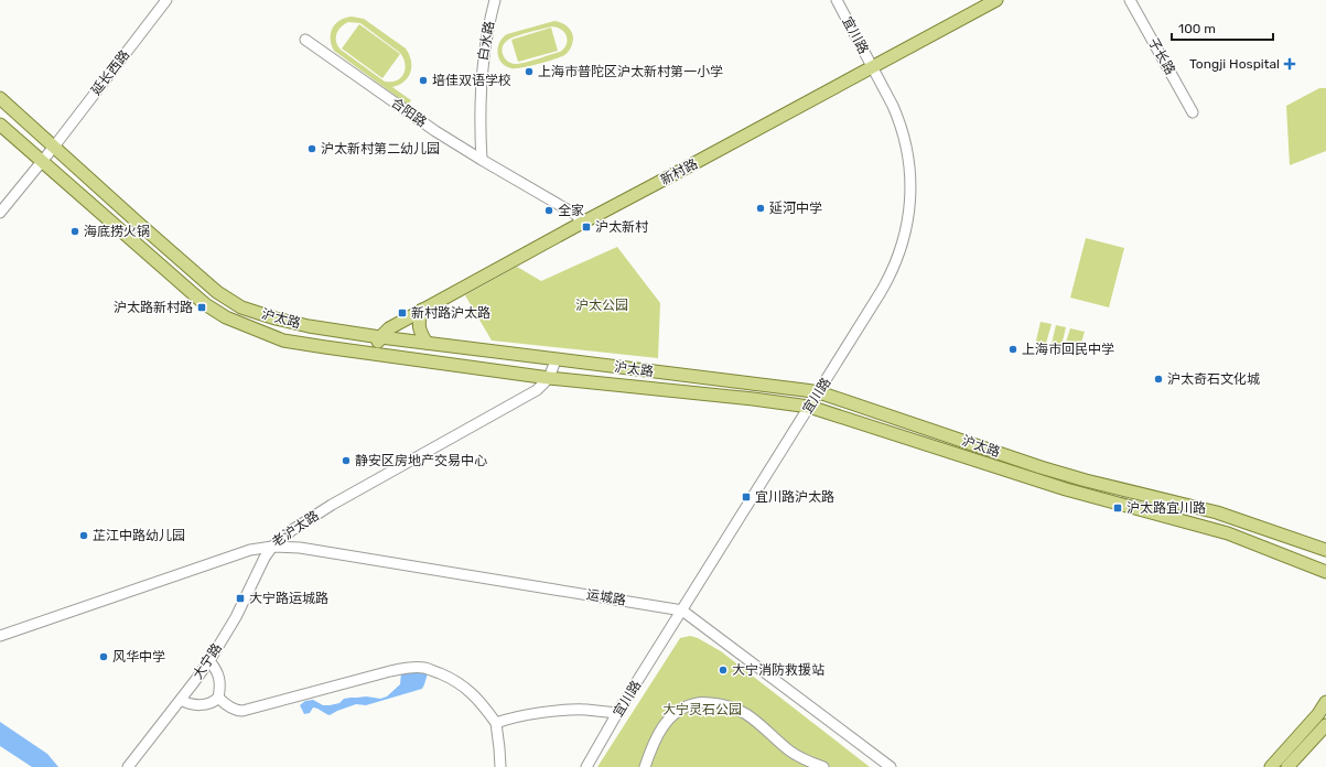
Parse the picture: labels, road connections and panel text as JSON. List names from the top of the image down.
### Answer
{
  "streets": {
    "main road": ["新村路", "沪太路"],
    "street": [
      "宜川路",
      "白水路",
      "子长路",
      "延长西路",
      "合阳路",
      "老沪太路",
      "运城路",
      "大宁路"
    ]
  },
  "crossings": [
    ["宜川路", "新村路"],
    ["宜川路", "沪太路"],
    ["宜川路", "运城路"],
    ["白水路", "合阳路"],
    ["延长西路", "沪太路"],
    ["合阳路", "新村路"],
    ["新村路", "沪太路"],
    ["沪太路", "老沪太路"],
    ["老沪太路", "运城路"],
    ["老沪太路", "大宁路"],
    ["运城路", "大宁路"]
  ],
  "parks": ["沪太公园", "大宁灵石公园"],
  "places": {
    "health": ["Tongji Hospital"],
    "other": [
      "上海市普陀区沪太新村第一小学",
      "培佳双语学校",
      "沪太新村第二幼儿园",
      "延河中学",
      "全家",
      "海底捞火锅",
      "上海市回民中学",
      "沪太奇石文化城",
      "静安区房地产交易中心",
      "芷江中路幼儿园",
      "风华中学",
      "大宁消防救援站"
    ],
    "transit": [
      "沪太新村",
      "沪太路新村路",
      "新村路沪太路",
      "宜川路沪太路",
      "沪太路宜川路",
      "大宁路运城路"
    ]
  },
  "scale_bar": "100 m"
}
